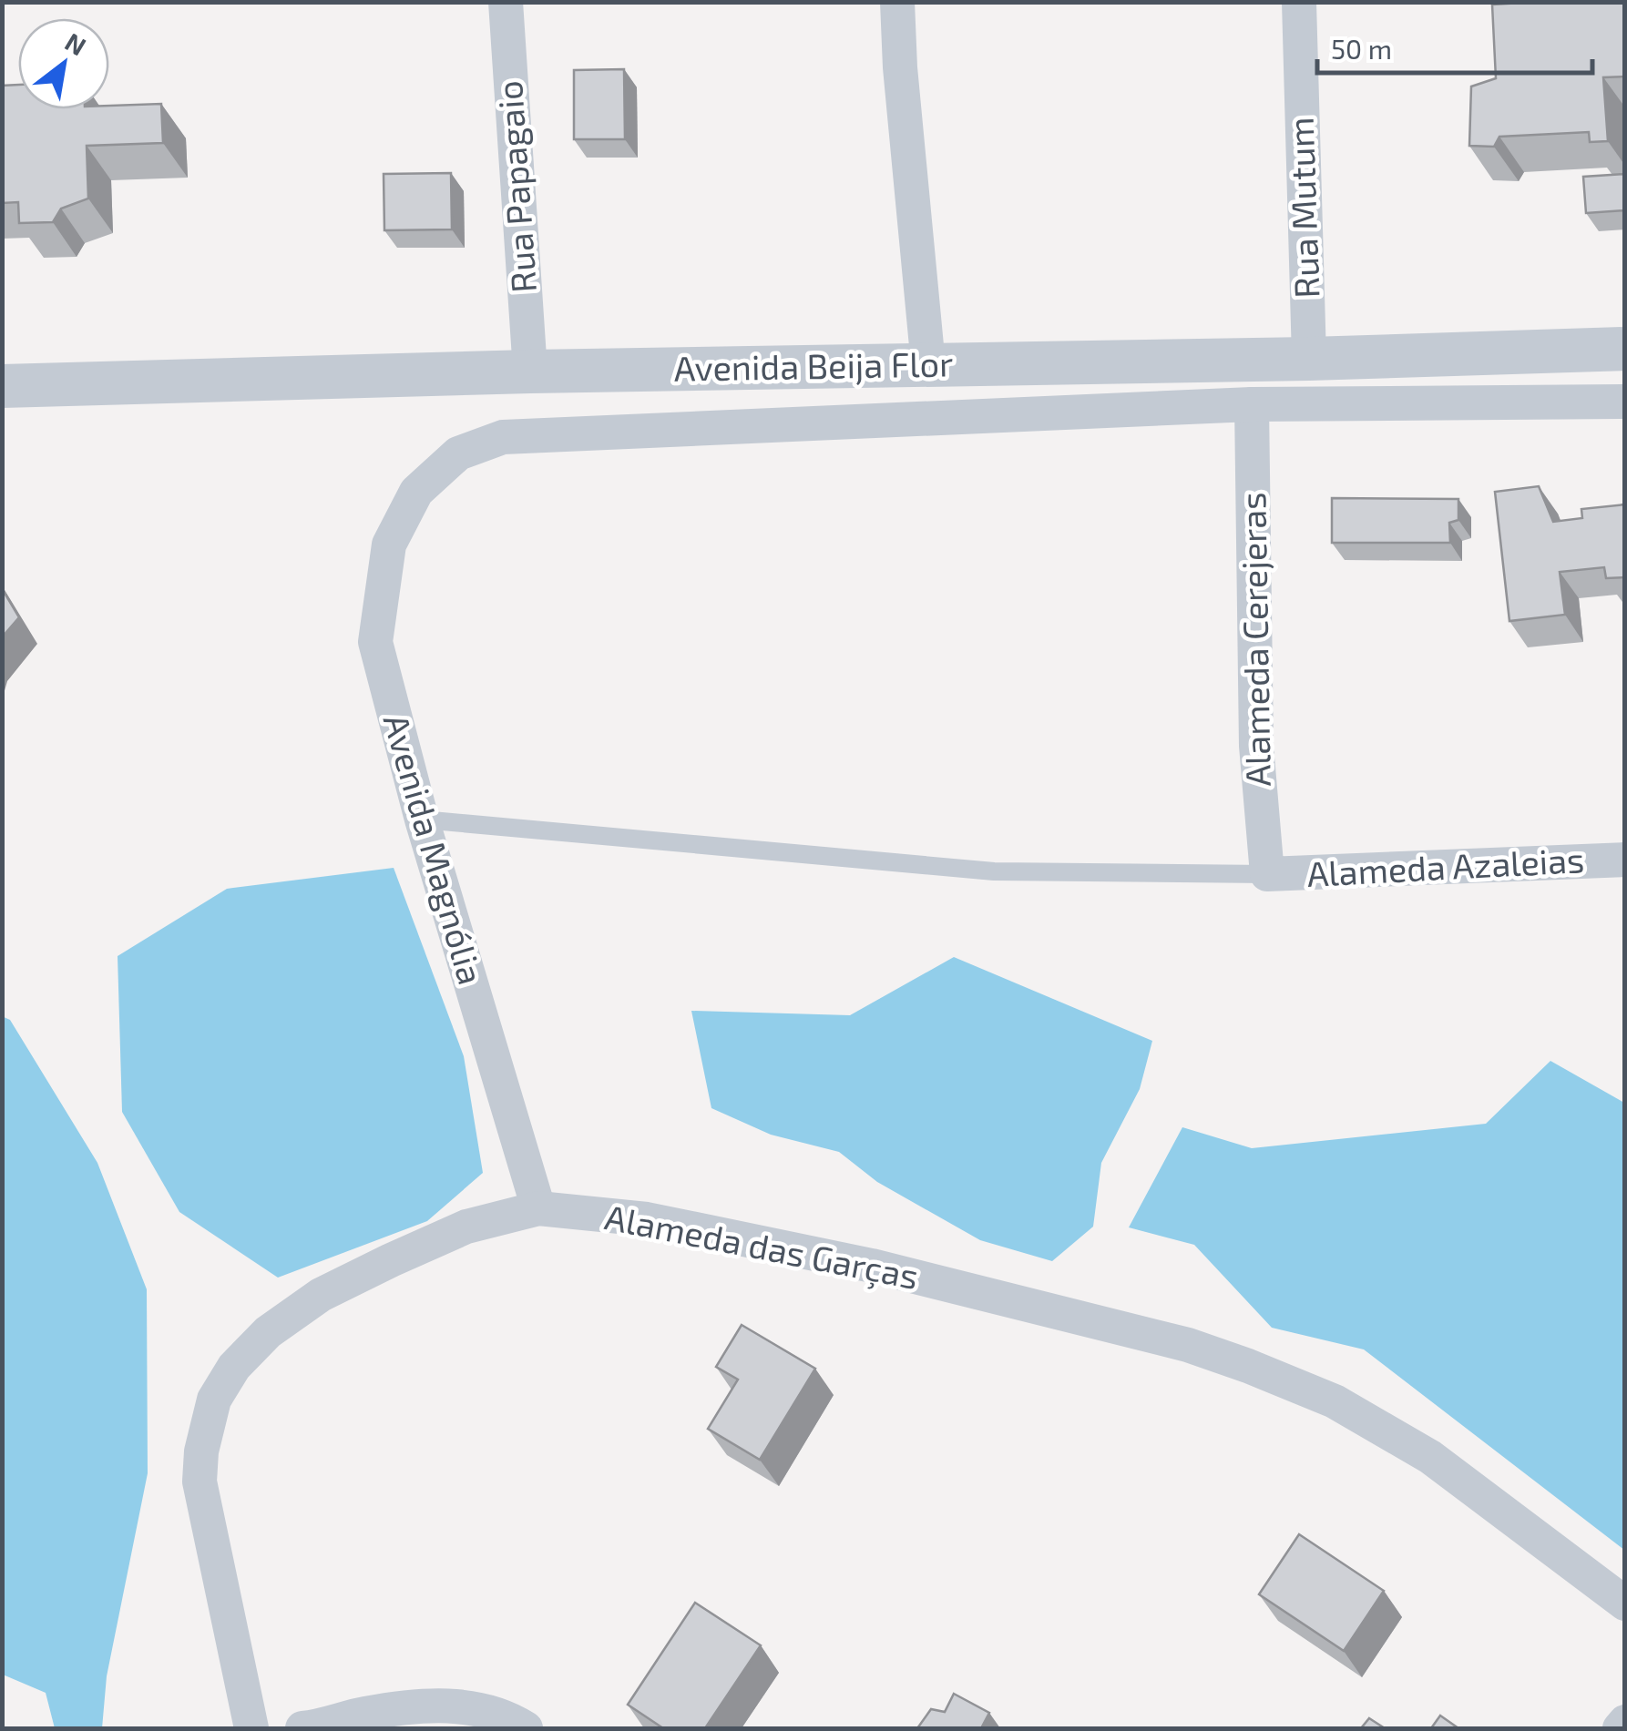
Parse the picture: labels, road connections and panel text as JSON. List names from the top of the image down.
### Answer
{
  "streets": {
    "street": [
      "Rua Papagaio",
      "Rua Mutum",
      "Avenida Beija Flor",
      "Alameda Cerejeras",
      "Avenida Magnólia",
      "Alameda Azaleias",
      "Alameda das Garças"
    ]
  },
  "crossings": [
    ["Rua Papagaio", "Avenida Beija Flor"],
    ["Rua Mutum", "Avenida Beija Flor"],
    ["Avenida Beija Flor", "Alameda Cerejeras"],
    ["Avenida Beija Flor", "Avenida Magnólia"],
    ["Alameda Cerejeras", "Alameda Azaleias"],
    ["Avenida Magnólia", "Alameda das Garças"]
  ],
  "scale_bar": "50 m",
  "north": "top right"
}
